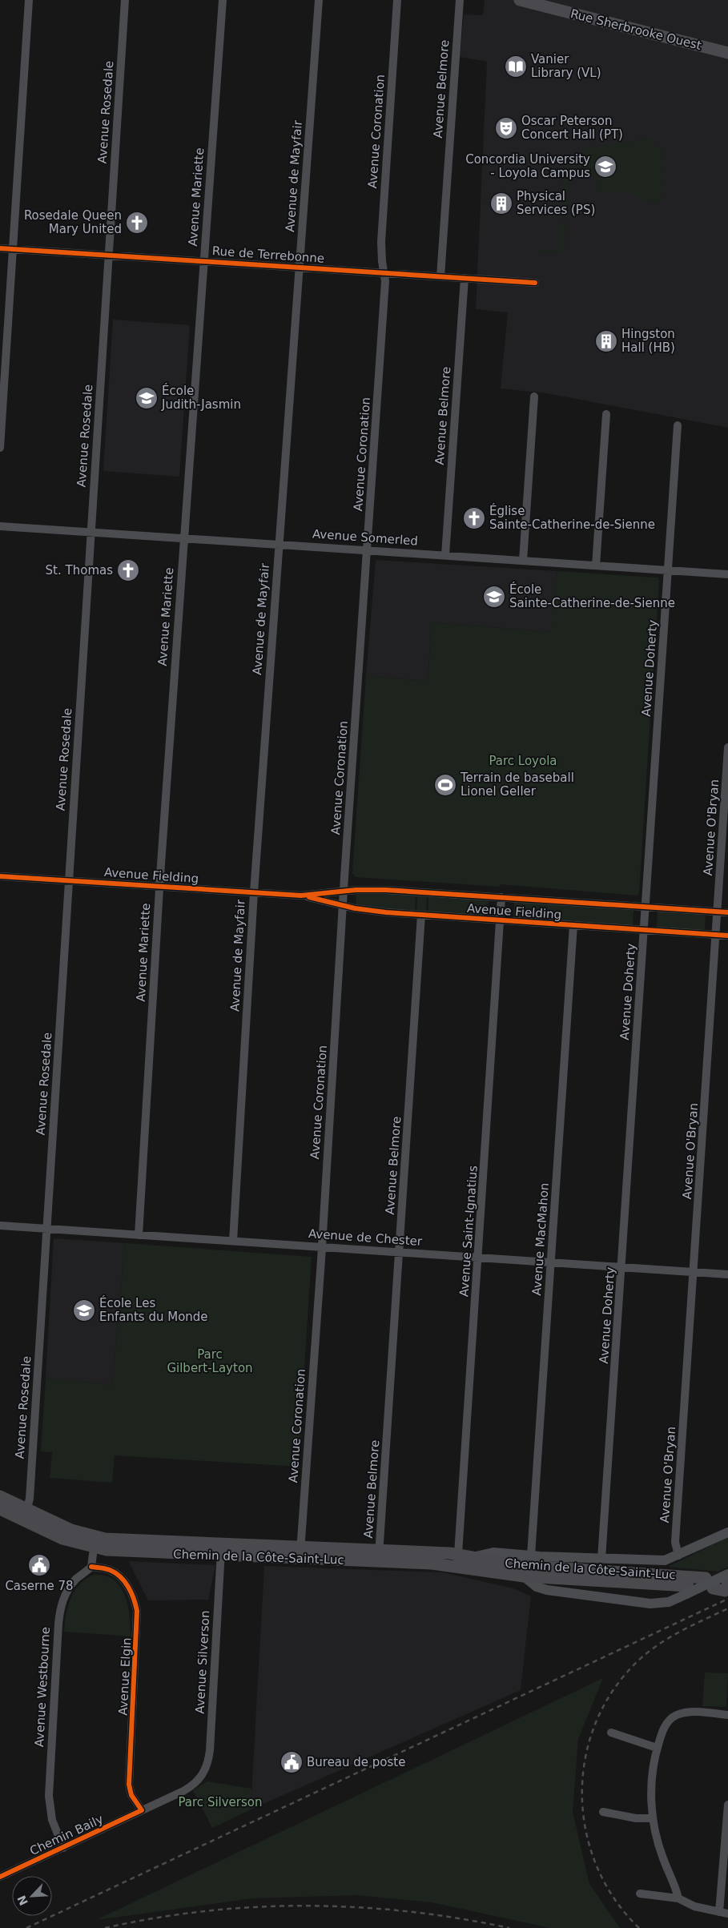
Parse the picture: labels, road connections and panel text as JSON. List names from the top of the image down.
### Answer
{
  "streets": {
    "main road": ["Rue Sherbrooke Ouest", "Chemin de la Côte-Saint-Luc"],
    "street": [
      "Avenue Belmore",
      "Avenue Rosedale",
      "Avenue Coronation",
      "Avenue de Mayfair",
      "Avenue Mariette",
      "Rue de Terrebonne",
      "Avenue Somerled",
      "Avenue Doherty",
      "Avenue O'Bryan",
      "Avenue Fielding",
      "Avenue Saint-Ignatius",
      "Avenue de Chester",
      "Avenue MacMahon",
      "Avenue Silverson",
      "Avenue Elgin",
      "Avenue Westbourne",
      "Chemin Baily"
    ]
  },
  "crossings": [
    ["Avenue Belmore", "Rue de Terrebonne"],
    ["Avenue Belmore", "Avenue Somerled"],
    ["Avenue Belmore", "Avenue Fielding"],
    ["Avenue Belmore", "Avenue de Chester"],
    ["Avenue Belmore", "Chemin de la Côte-Saint-Luc"],
    ["Avenue Rosedale", "Rue de Terrebonne"],
    ["Avenue Rosedale", "Avenue Somerled"],
    ["Avenue Rosedale", "Avenue Fielding"],
    ["Avenue Rosedale", "Avenue de Chester"],
    ["Avenue Rosedale", "Chemin de la Côte-Saint-Luc"],
    ["Avenue Coronation", "Rue de Terrebonne"],
    ["Avenue Coronation", "Avenue Somerled"],
    ["Avenue Coronation", "Avenue Fielding"],
    ["Avenue Coronation", "Avenue de Chester"],
    ["Avenue Coronation", "Chemin de la Côte-Saint-Luc"],
    ["Avenue de Mayfair", "Rue de Terrebonne"],
    ["Avenue de Mayfair", "Avenue Somerled"],
    ["Avenue de Mayfair", "Avenue Fielding"],
    ["Avenue de Mayfair", "Avenue de Chester"],
    ["Avenue Mariette", "Rue de Terrebonne"],
    ["Avenue Mariette", "Avenue Somerled"],
    ["Avenue Mariette", "Avenue Fielding"],
    ["Avenue Mariette", "Avenue de Chester"],
    ["Avenue Somerled", "Avenue Doherty"],
    ["Avenue Doherty", "Avenue Fielding"],
    ["Avenue Doherty", "Avenue de Chester"],
    ["Avenue Doherty", "Chemin de la Côte-Saint-Luc"],
    ["Avenue O'Bryan", "Avenue Fielding"],
    ["Avenue O'Bryan", "Avenue de Chester"],
    ["Avenue O'Bryan", "Chemin de la Côte-Saint-Luc"],
    ["Avenue Fielding", "Avenue Saint-Ignatius"],
    ["Avenue Fielding", "Avenue MacMahon"],
    ["Avenue Saint-Ignatius", "Avenue de Chester"],
    ["Avenue Saint-Ignatius", "Chemin de la Côte-Saint-Luc"],
    ["Avenue de Chester", "Avenue MacMahon"],
    ["Avenue MacMahon", "Chemin de la Côte-Saint-Luc"],
    ["Chemin de la Côte-Saint-Luc", "Avenue Silverson"],
    ["Avenue Silverson", "Chemin Baily"],
    ["Avenue Elgin", "Avenue Westbourne"],
    ["Avenue Elgin", "Chemin Baily"],
    ["Avenue Westbourne", "Chemin Baily"]
  ],
  "parks": ["Parc Loyola", "Parc Gilbert-Layton", "Parc Silverson"],
  "places": {
    "library": ["Vanier Library (VL)"],
    "theatre": ["Oscar Peterson Concert Hall (PT)"],
    "school or university": [
      "Concordia University - Loyola Campus",
      "École Judith-Jasmin",
      "École Sainte-Catherine-de-Sienne",
      "École Les Enfants du Monde"
    ],
    "building": ["Physical Services (PS)", "Hingston Hall (HB)"],
    "church": ["Rosedale Queen Mary United", "Église Sainte-Catherine-de-Sienne", "St. Thomas"],
    "sports": ["Terrain de baseball Lionel Geller"],
    "public building": ["Caserne 78", "Bureau de poste"]
  },
  "north": "bottom left"
}
